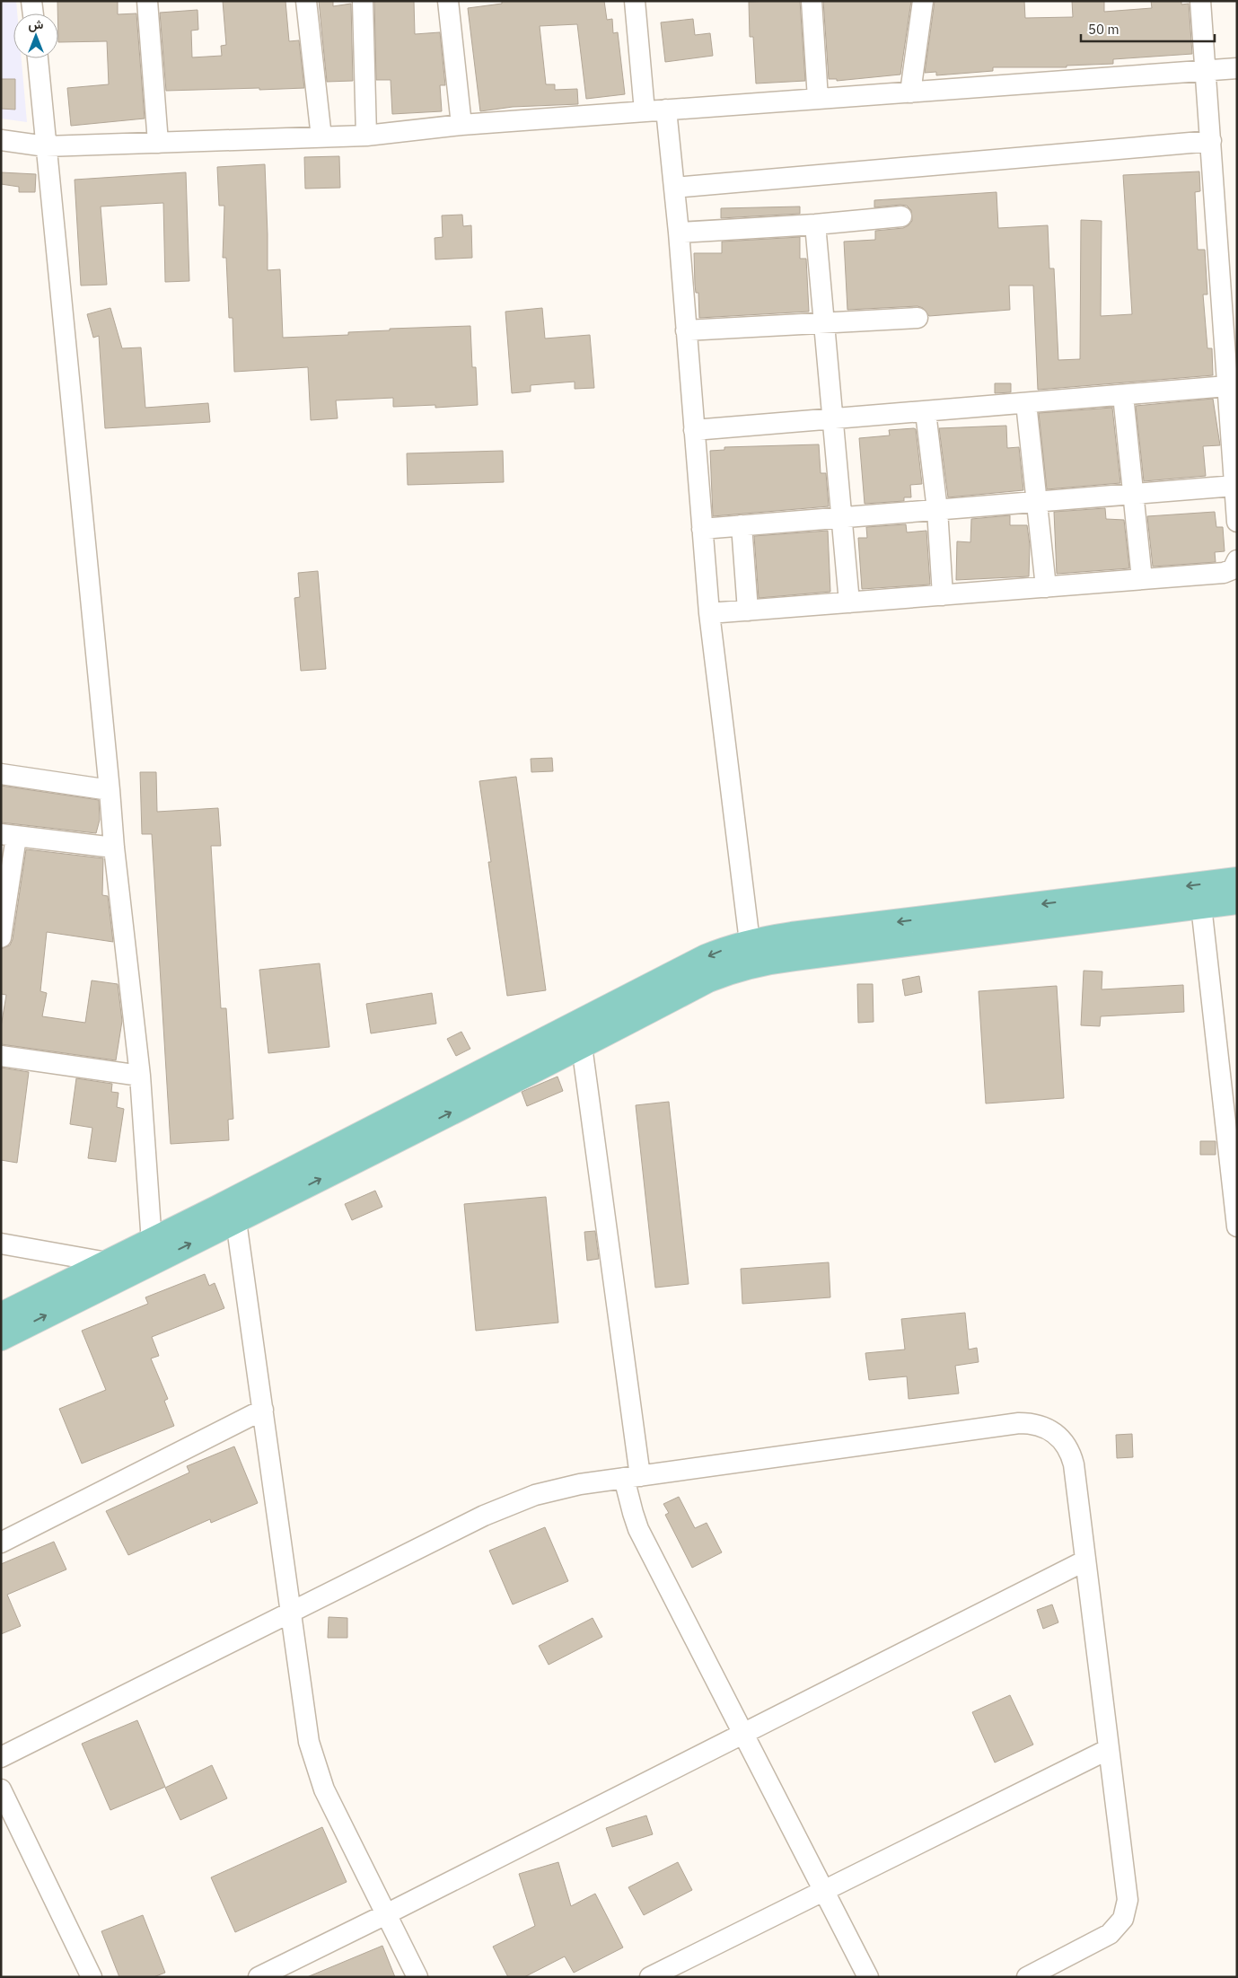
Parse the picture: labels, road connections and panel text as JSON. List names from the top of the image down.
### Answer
{
  "scale_bar": "50 m",
  "north": "top"
}
